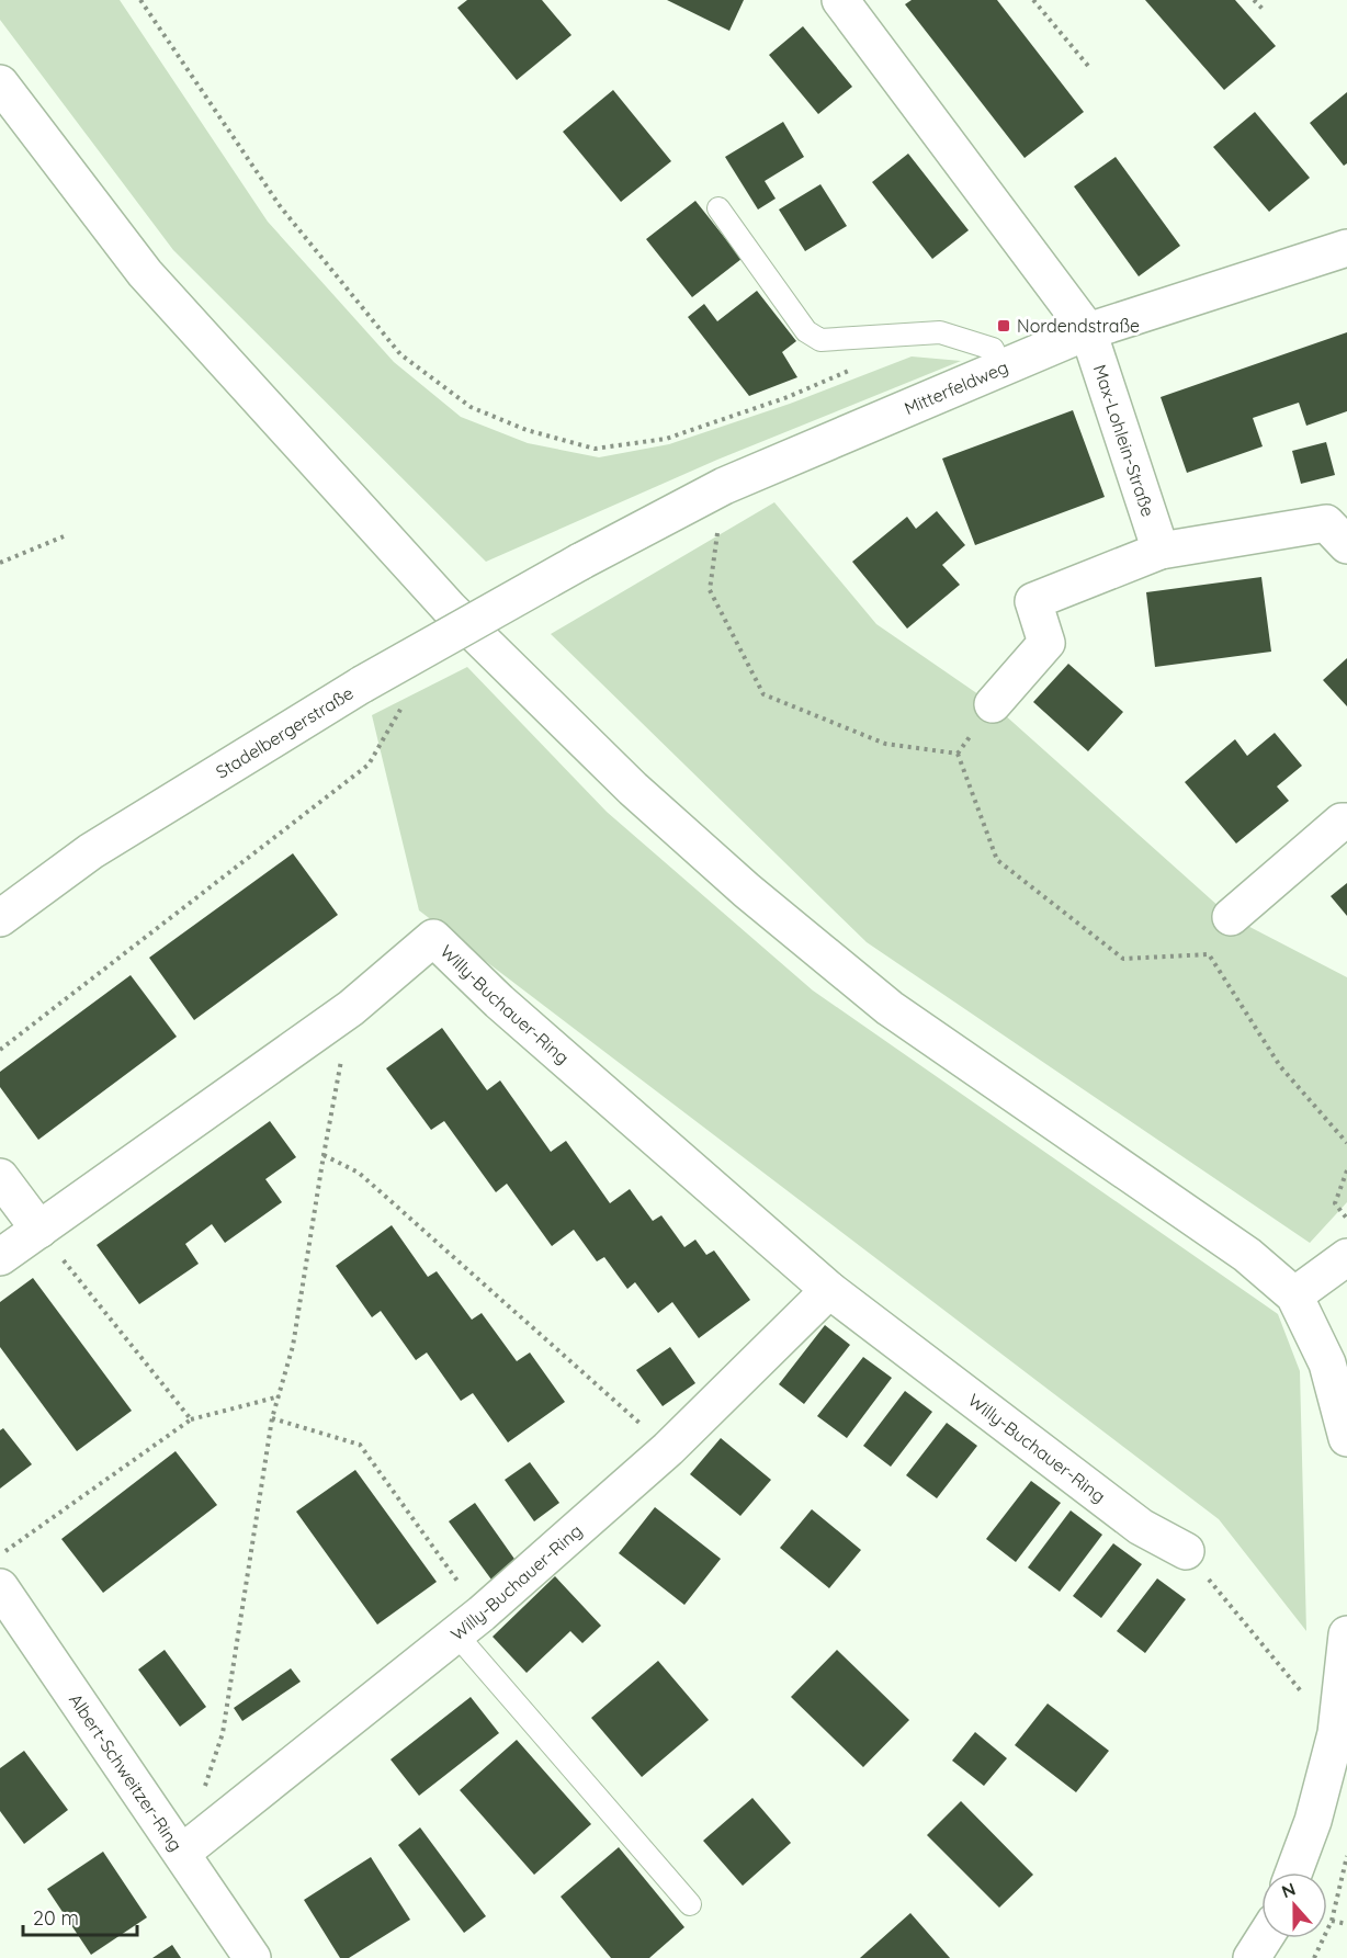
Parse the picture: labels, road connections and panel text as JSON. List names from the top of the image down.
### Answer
{
  "streets": {
    "street": [
      "Mitterfeldweg",
      "Max-Lohlein-Straße",
      "Stadelbergerstraße",
      "Willy-Buchauer-Ring",
      "Albert-Schweitzer-Ring"
    ]
  },
  "crossings": [
    ["Mitterfeldweg", "Max-Lohlein-Straße"],
    ["Mitterfeldweg", "Stadelbergerstraße"],
    ["Willy-Buchauer-Ring", "Albert-Schweitzer-Ring"]
  ],
  "places": {
    "transit": ["Nordendstraße"]
  },
  "scale_bar": "20 m",
  "north": "top"
}
